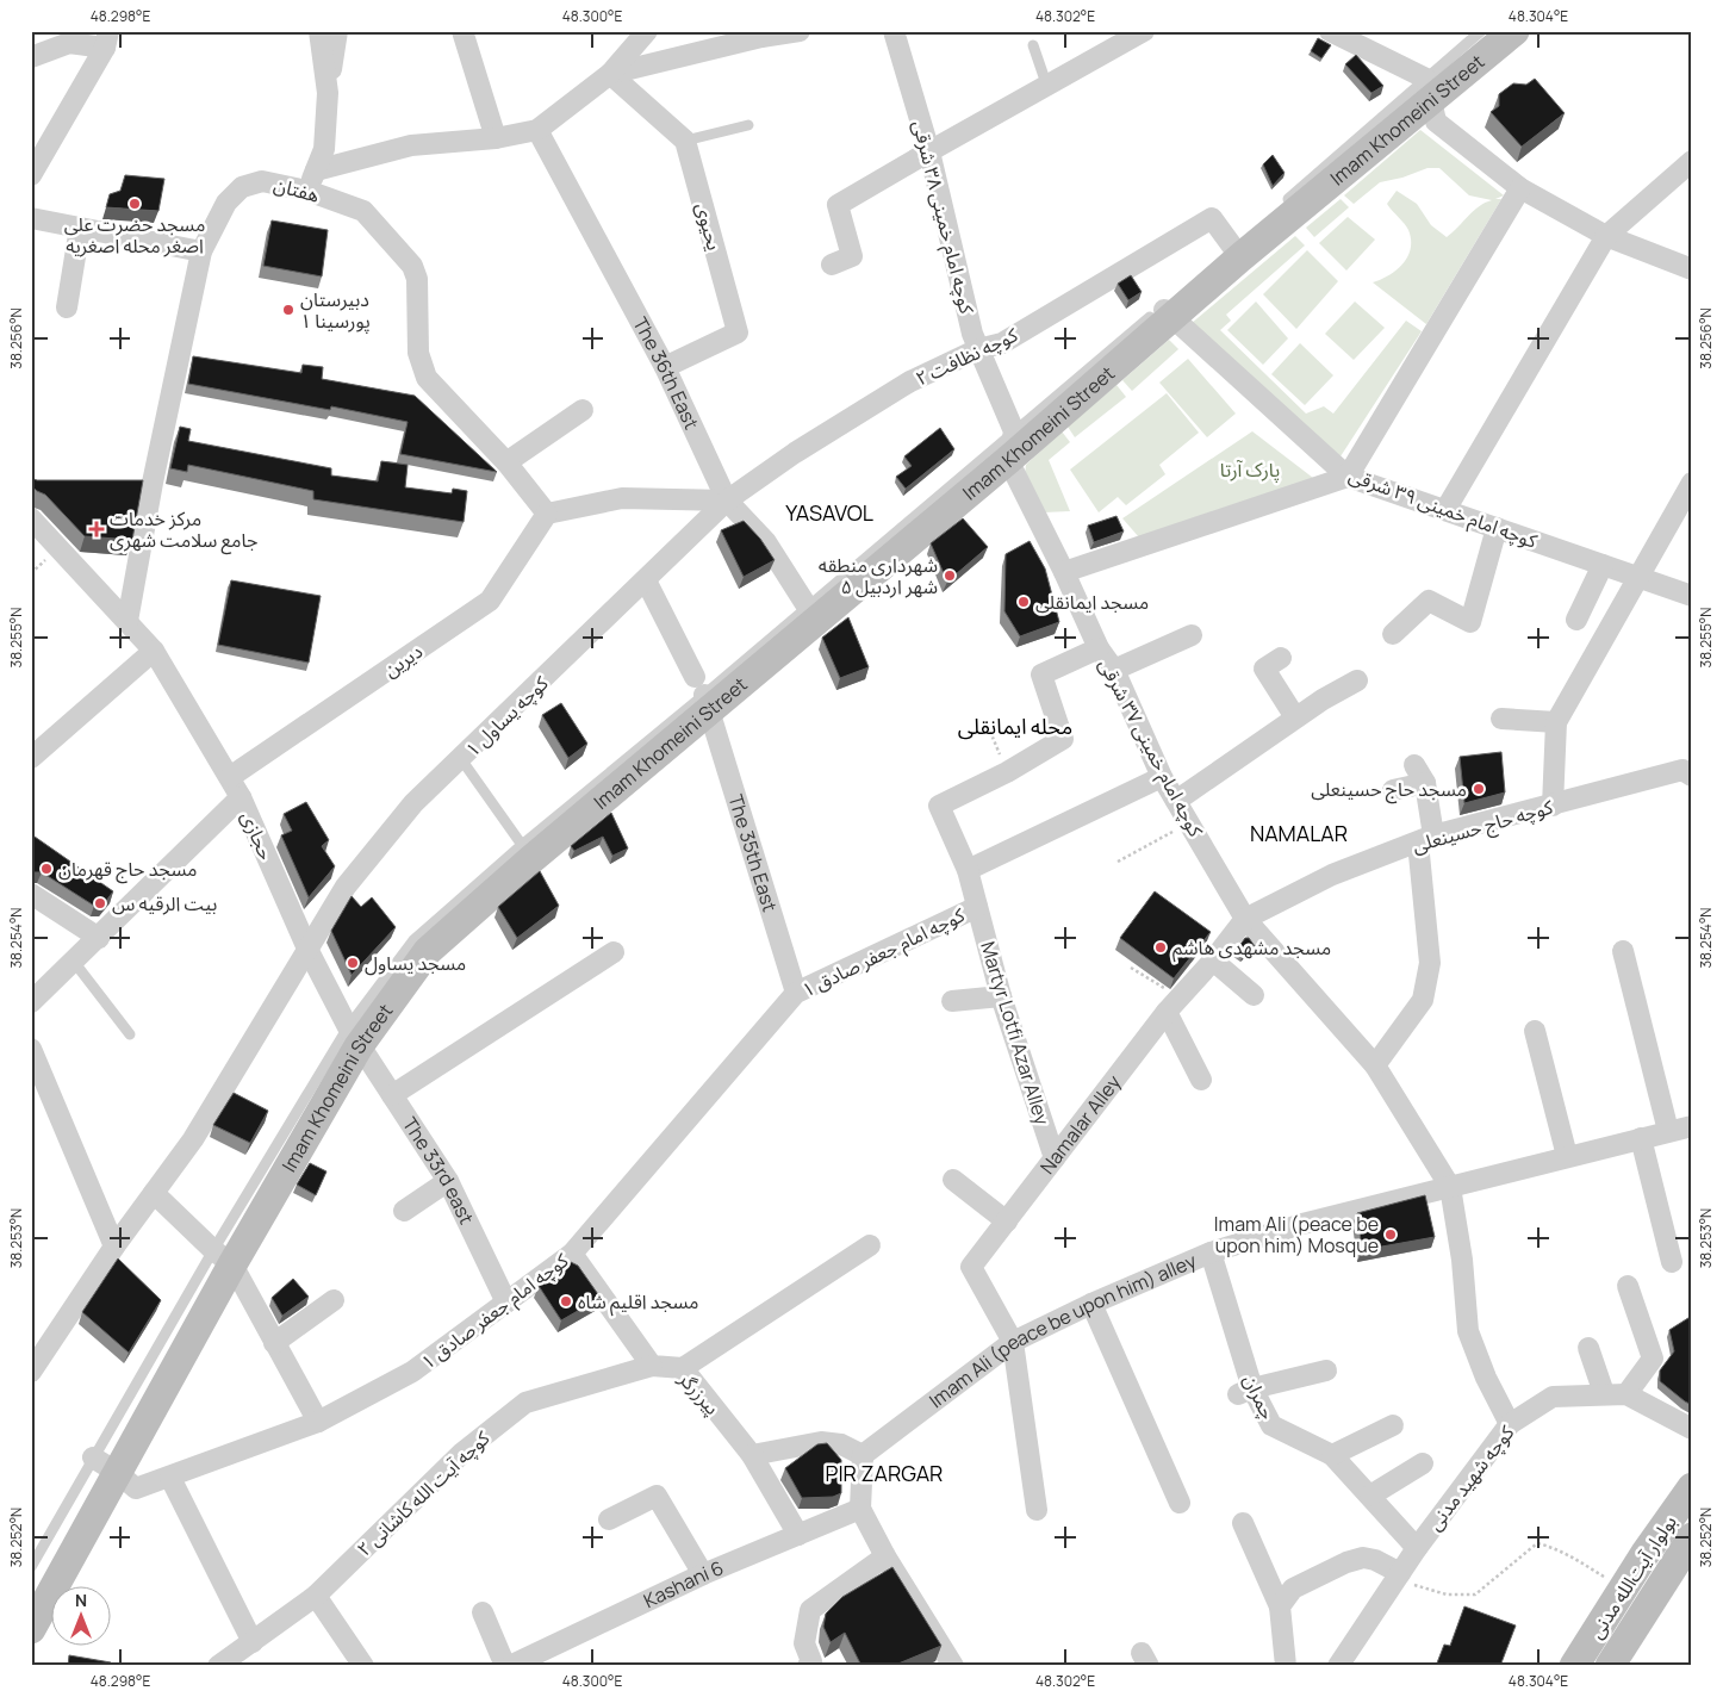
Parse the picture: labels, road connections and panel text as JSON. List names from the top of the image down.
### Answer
{
  "streets": {
    "main road": ["Imam Khomeini Street", "بولوار آیت‌الله مدنی"],
    "street": [
      "هفتان",
      "کوچه امام خمینی ۳۸ شرقی",
      "یحیوی",
      "کوچه نظافت ۲",
      "The 36th East",
      "کوچه امام خمینی ۳۹ شرقی",
      "دیرین",
      "کوچه یساول ۱",
      "کوچه امام خمینی ۳۷ شرقی",
      "کوچه حاج حسینعلی",
      "حجازی",
      "The 35th East",
      "کوچه امام جعفر صادق ۱",
      "Martyr Lotfi Azar Alley",
      "Namalar Alley",
      "The 33rd east",
      "Imam Ali (peace be upon him) alley",
      "پیرزرگر",
      "چمران",
      "کوچه شهید مدنی",
      "کوچه آیت الله کاشانی ۲",
      "Kashani 6"
    ]
  },
  "crossings": [
    ["Imam Khomeini Street", "کوچه نظافت ۲"],
    ["Imam Khomeini Street", "The 36th East"],
    ["Imam Khomeini Street", "کوچه امام خمینی ۳۹ شرقی"],
    ["Imam Khomeini Street", "کوچه امام خمینی ۳۷ شرقی"],
    ["Imam Khomeini Street", "حجازی"],
    ["Imam Khomeini Street", "The 35th East"],
    ["Imam Khomeini Street", "کوچه امام جعفر صادق ۱"],
    ["Imam Khomeini Street", "The 33rd east"],
    ["هفتان", "دیرین"],
    ["هفتان", "حجازی"],
    ["کوچه امام خمینی ۳۸ شرقی", "کوچه نظافت ۲"],
    ["یحیوی", "The 36th East"],
    ["کوچه نظافت ۲", "The 36th East"],
    ["کوچه نظافت ۲", "کوچه یساول ۱"],
    ["The 36th East", "کوچه یساول ۱"],
    ["دیرین", "حجازی"],
    ["کوچه یساول ۱", "حجازی"],
    ["کوچه یساول ۱", "The 35th East"],
    ["کوچه امام خمینی ۳۷ شرقی", "کوچه حاج حسینعلی"],
    ["کوچه امام خمینی ۳۷ شرقی", "Namalar Alley"],
    ["کوچه امام خمینی ۳۷ شرقی", "Imam Ali (peace be upon him) alley"],
    ["کوچه حاج حسینعلی", "Namalar Alley"],
    ["حجازی", "The 33rd east"],
    ["The 35th East", "کوچه امام جعفر صادق ۱"],
    ["کوچه امام جعفر صادق ۱", "Martyr Lotfi Azar Alley"],
    ["کوچه امام جعفر صادق ۱", "The 33rd east"],
    ["کوچه امام جعفر صادق ۱", "پیرزرگر"],
    ["Martyr Lotfi Azar Alley", "Namalar Alley"],
    ["Namalar Alley", "Imam Ali (peace be upon him) alley"],
    ["Imam Ali (peace be upon him) alley", "چمران"],
    ["پیرزرگر", "کوچه آیت الله کاشانی ۲"],
    ["پیرزرگر", "Kashani 6"],
    ["چمران", "کوچه شهید مدنی"]
  ],
  "districts": [
    "YASAVOL",
    "محله ایمانقلی",
    "NAMALAR",
    "PIR ZARGAR"
  ],
  "parks": ["پارک آرتا"],
  "places": {
    "other": [
      "مسجد حضرت علی اصغر محله اصغریه",
      "دبیرستان پورسینا ۱",
      "شهرداری منطقه ۵ شهر اردبیل",
      "مسجد ایمانقلی",
      "مسجد حاج حسینعلی",
      "مسجد حاج قهرمان",
      "بیت الرقیه س",
      "مسجد مشهدی هاشم",
      "مسجد یساول",
      "Imam Ali (peace be upon him) Mosque",
      "مسجد اقلیم شاه"
    ],
    "health": ["مرکز خدمات جامع سلامت شهری"]
  },
  "north": "top",
  "coordinates": [
    "48.298°E",
    "48.300°E",
    "48.302°E",
    "48.304°E",
    "38.256°N",
    "38.255°N",
    "38.254°N",
    "38.253°N",
    "38.252°N"
  ]
}
